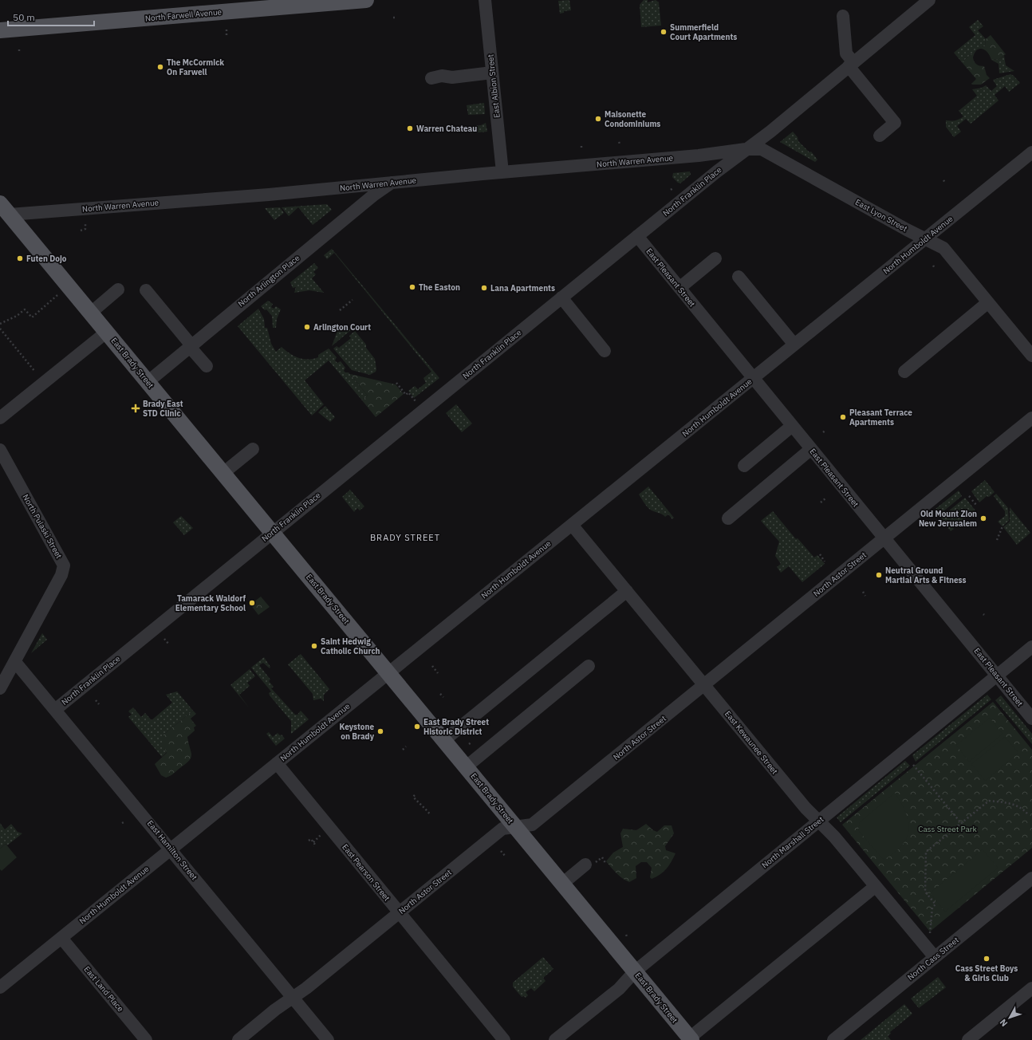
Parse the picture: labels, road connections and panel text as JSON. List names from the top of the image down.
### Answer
{
  "streets": {
    "main road": ["North Farwell Avenue", "East Brady Street"],
    "street": [
      "East Albion Street",
      "North Warren Avenue",
      "North Franklin Place",
      "East Lyon Street",
      "North Humboldt Avenue",
      "East Pleasant Street",
      "North Arlington Place",
      "North Pulaski Street",
      "North Astor Street",
      "East Kewaunee Street",
      "North Marshall Street",
      "East Hamilton Street",
      "East Pearson Street",
      "North Cass Street",
      "East Land Place"
    ]
  },
  "crossings": [
    ["East Albion Street", "North Warren Avenue"],
    ["North Warren Avenue", "North Franklin Place"],
    ["North Warren Avenue", "East Lyon Street"],
    ["North Warren Avenue", "North Arlington Place"],
    ["North Warren Avenue", "East Brady Street"],
    ["North Franklin Place", "East Lyon Street"],
    ["North Franklin Place", "East Pleasant Street"],
    ["North Franklin Place", "East Brady Street"],
    ["North Franklin Place", "East Hamilton Street"],
    ["East Lyon Street", "North Humboldt Avenue"],
    ["North Humboldt Avenue", "East Pleasant Street"],
    ["North Humboldt Avenue", "East Brady Street"],
    ["North Humboldt Avenue", "East Kewaunee Street"],
    ["North Humboldt Avenue", "East Hamilton Street"],
    ["North Humboldt Avenue", "East Pearson Street"],
    ["North Humboldt Avenue", "East Land Place"],
    ["East Pleasant Street", "North Astor Street"],
    ["East Pleasant Street", "North Marshall Street"],
    ["North Arlington Place", "East Brady Street"],
    ["East Brady Street", "North Astor Street"],
    ["East Brady Street", "North Marshall Street"],
    ["North Pulaski Street", "East Hamilton Street"],
    ["North Astor Street", "East Kewaunee Street"],
    ["North Astor Street", "East Hamilton Street"],
    ["North Astor Street", "East Pearson Street"],
    ["East Kewaunee Street", "North Marshall Street"],
    ["East Kewaunee Street", "North Cass Street"]
  ],
  "districts": ["BRADY STREET"],
  "parks": ["Cass Street Park"],
  "places": {
    "other": [
      "Summerfield Court Apartments",
      "The McCormick On Farwell",
      "Maisonette Condominiums",
      "Warren Chateau",
      "Futen Dojo",
      "The Easton",
      "Lana Apartments",
      "Arlington Court",
      "Pleasant Terrace Apartments",
      "Old Mount Zion New Jerusalem",
      "Neutral Ground Martial Arts & Fitness",
      "Tamarack Waldorf Elementary School",
      "Saint Hedwig Catholic Church",
      "East Brady Street Historic District",
      "Keystone on Brady",
      "Cass Street Boys & Girls Club"
    ],
    "health": ["Brady East STD Clinic"]
  },
  "scale_bar": "50 m",
  "north": "bottom left"
}
